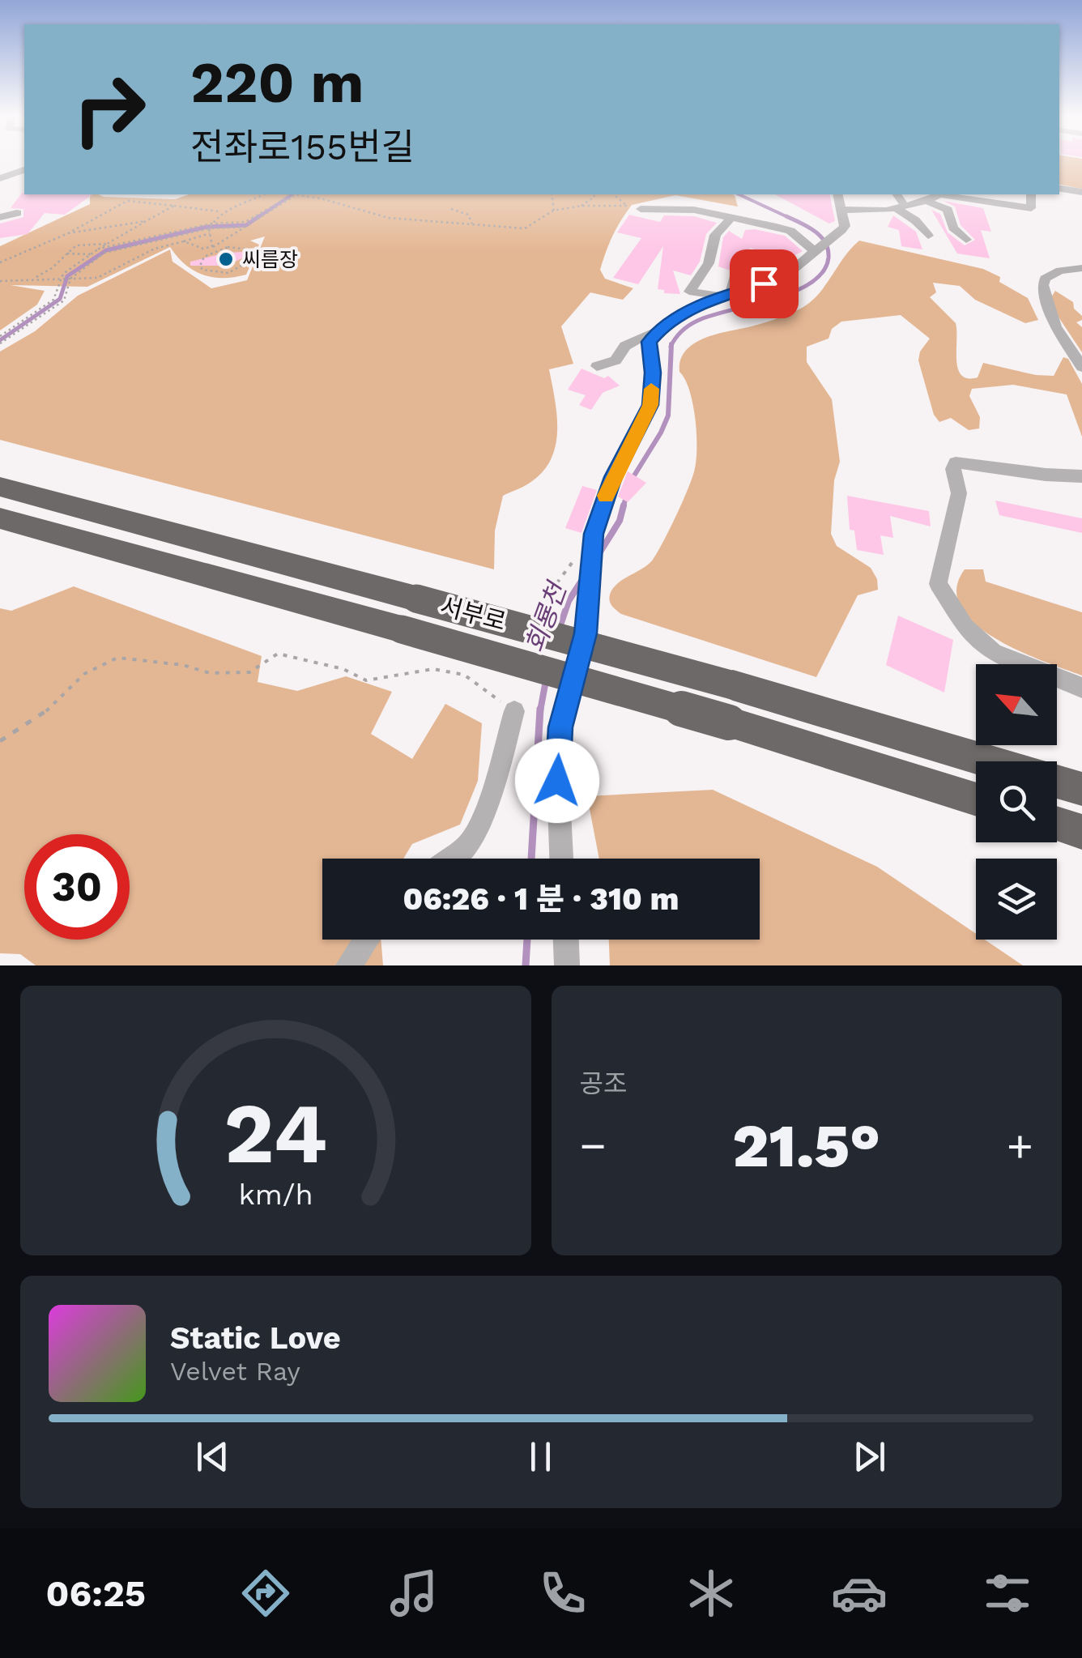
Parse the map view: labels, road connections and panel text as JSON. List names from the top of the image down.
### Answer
{
  "streets": {
    "highway": ["서부로"]
  },
  "water": ["회룡천"],
  "places": ["씨름장"],
  "north": "top left",
  "page": {
    "turn": ["220 m", "전좌로155번길"],
    "limit": "30",
    "trip": "06:26 · 1 분 · 310 m",
    "tile": "공조",
    "heat": ["−", "21.5°", "+"],
    "song": ["Static Love", "Velvet Ray"],
    "tabs": "06:25",
    "gauge": ["24", "km/h"]
  }
}
